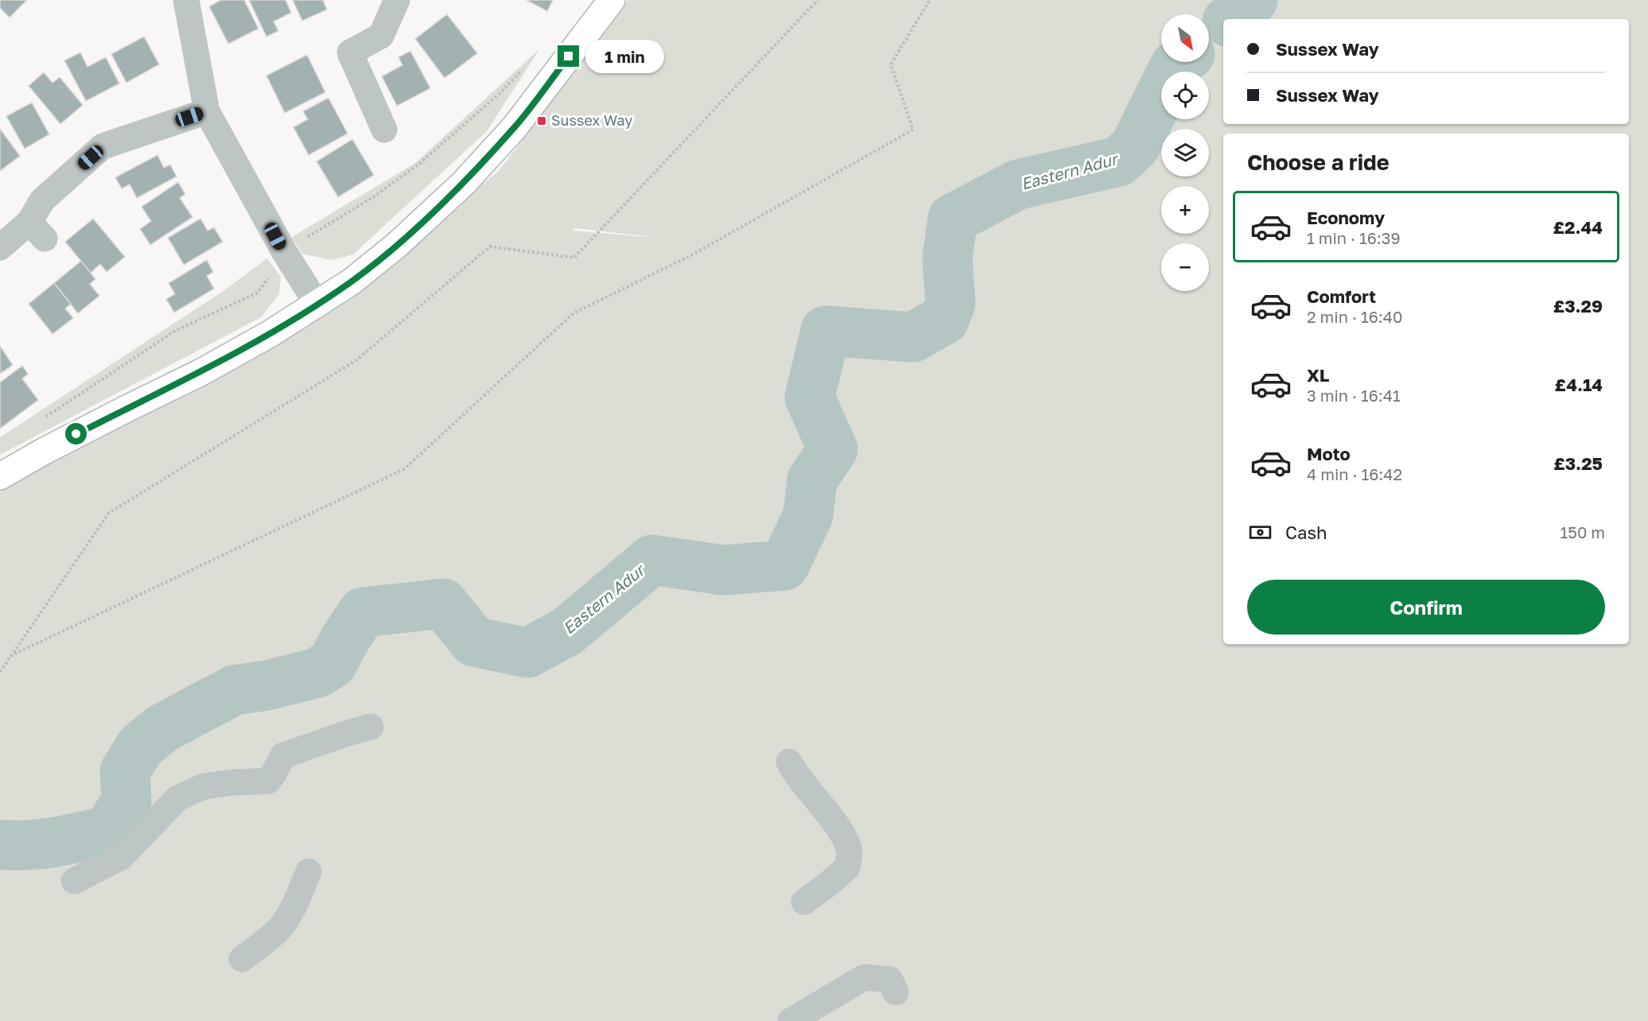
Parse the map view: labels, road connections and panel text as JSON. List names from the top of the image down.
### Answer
{
  "water": ["Eastern Adur"],
  "places": {
    "transit": ["Sussex Way"]
  },
  "north": "bottom right",
  "page": {
    "map_buttons": ["+", "−"],
    "banner": ["Sussex Way", "Sussex Way"],
    "bubble": "1 min",
    "heading": "Choose a ride",
    "list": [
      {
        "name": "Economy",
        "note": "1 min · 16:39",
        "value": "£2.44"
      },
      {
        "name": "Comfort",
        "note": "2 min · 16:40",
        "value": "£3.29"
      },
      {
        "name": "XL",
        "note": "3 min · 16:41",
        "value": "£4.14"
      },
      {
        "name": "Moto",
        "note": "4 min · 16:42",
        "value": "£3.25"
      }
    ],
    "pay": ["Cash", "150 m"],
    "buttons": "Confirm"
  }
}
